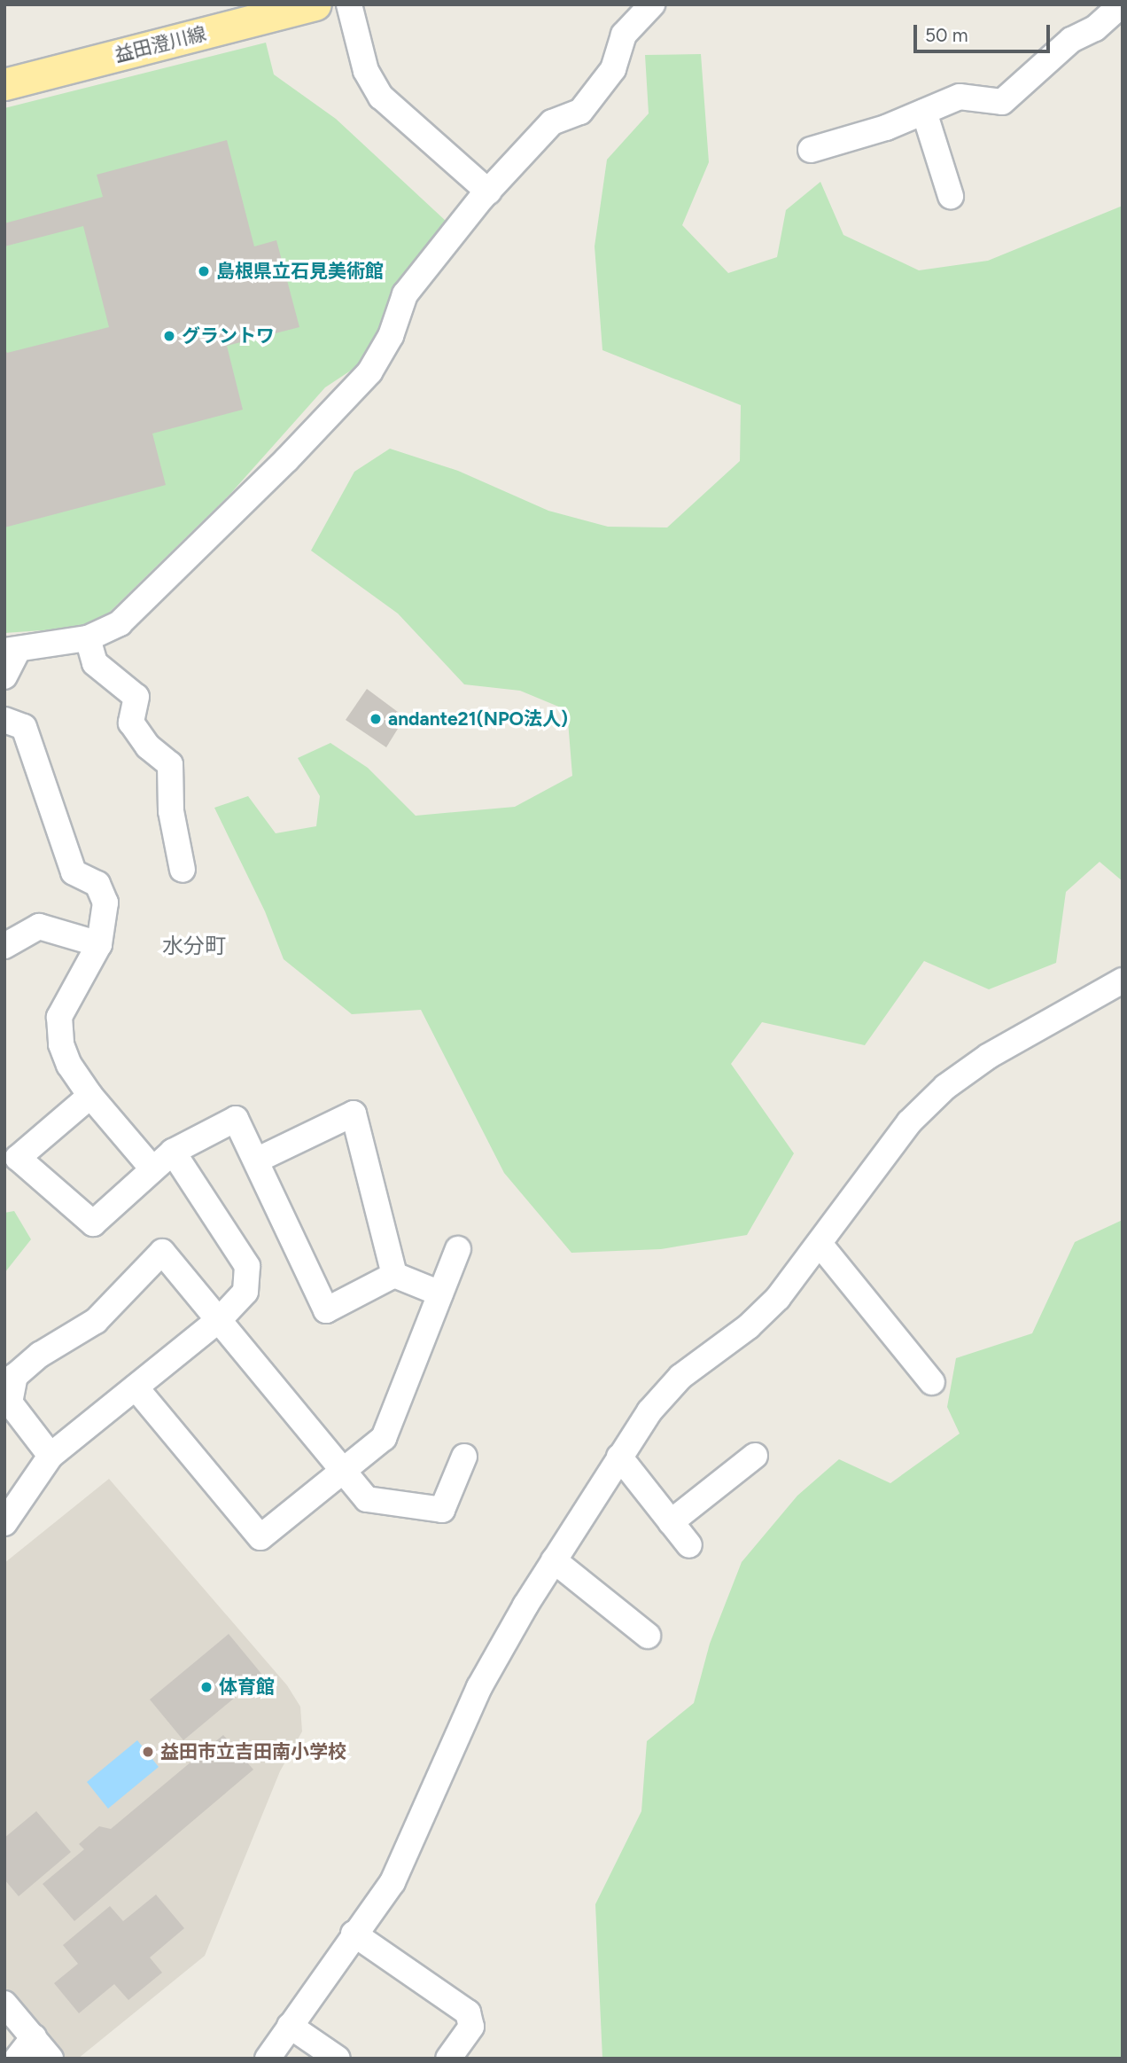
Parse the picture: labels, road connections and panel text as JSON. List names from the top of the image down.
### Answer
{
  "streets": {
    "main road": ["益田澄川線"]
  },
  "districts": ["水分町"],
  "places": [
    "島根県立石見美術館",
    "グラントワ",
    "andante21(NPO法人)",
    "体育館",
    "益田市立吉田南小学校"
  ],
  "scale_bar": "50 m"
}
